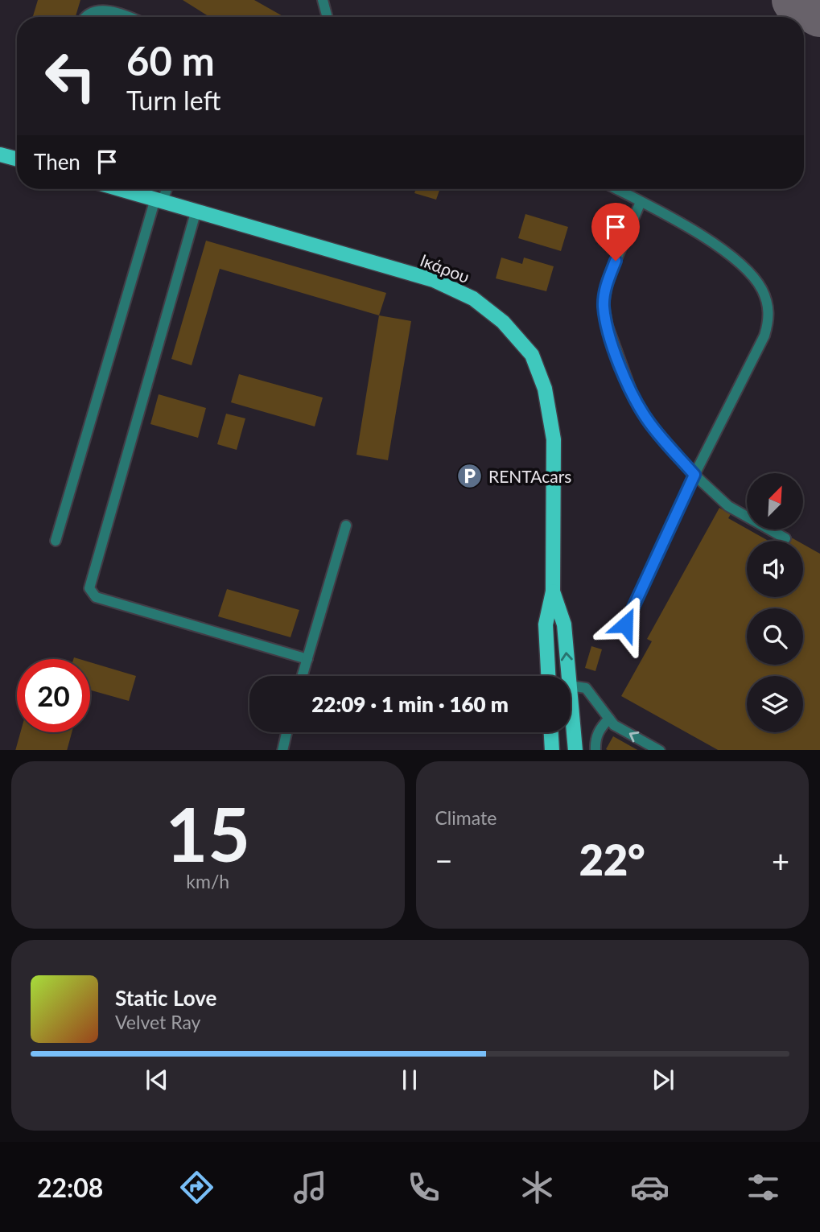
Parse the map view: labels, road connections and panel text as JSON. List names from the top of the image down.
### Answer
{
  "streets": {
    "main road": ["Ικάρου"]
  },
  "places": {
    "parking": ["RENTAcars"]
  },
  "north": "top right",
  "page": {
    "turn": ["60 m", "Turn left"],
    "then": "Then",
    "limit": "20",
    "trip": "22:09 · 1 min · 160 m",
    "tile": [
      ["15", "km/h"],
      "Climate"
    ],
    "heat": ["−", "22°", "+"],
    "song": ["Static Love", "Velvet Ray"],
    "tabs": "22:08"
  }
}
